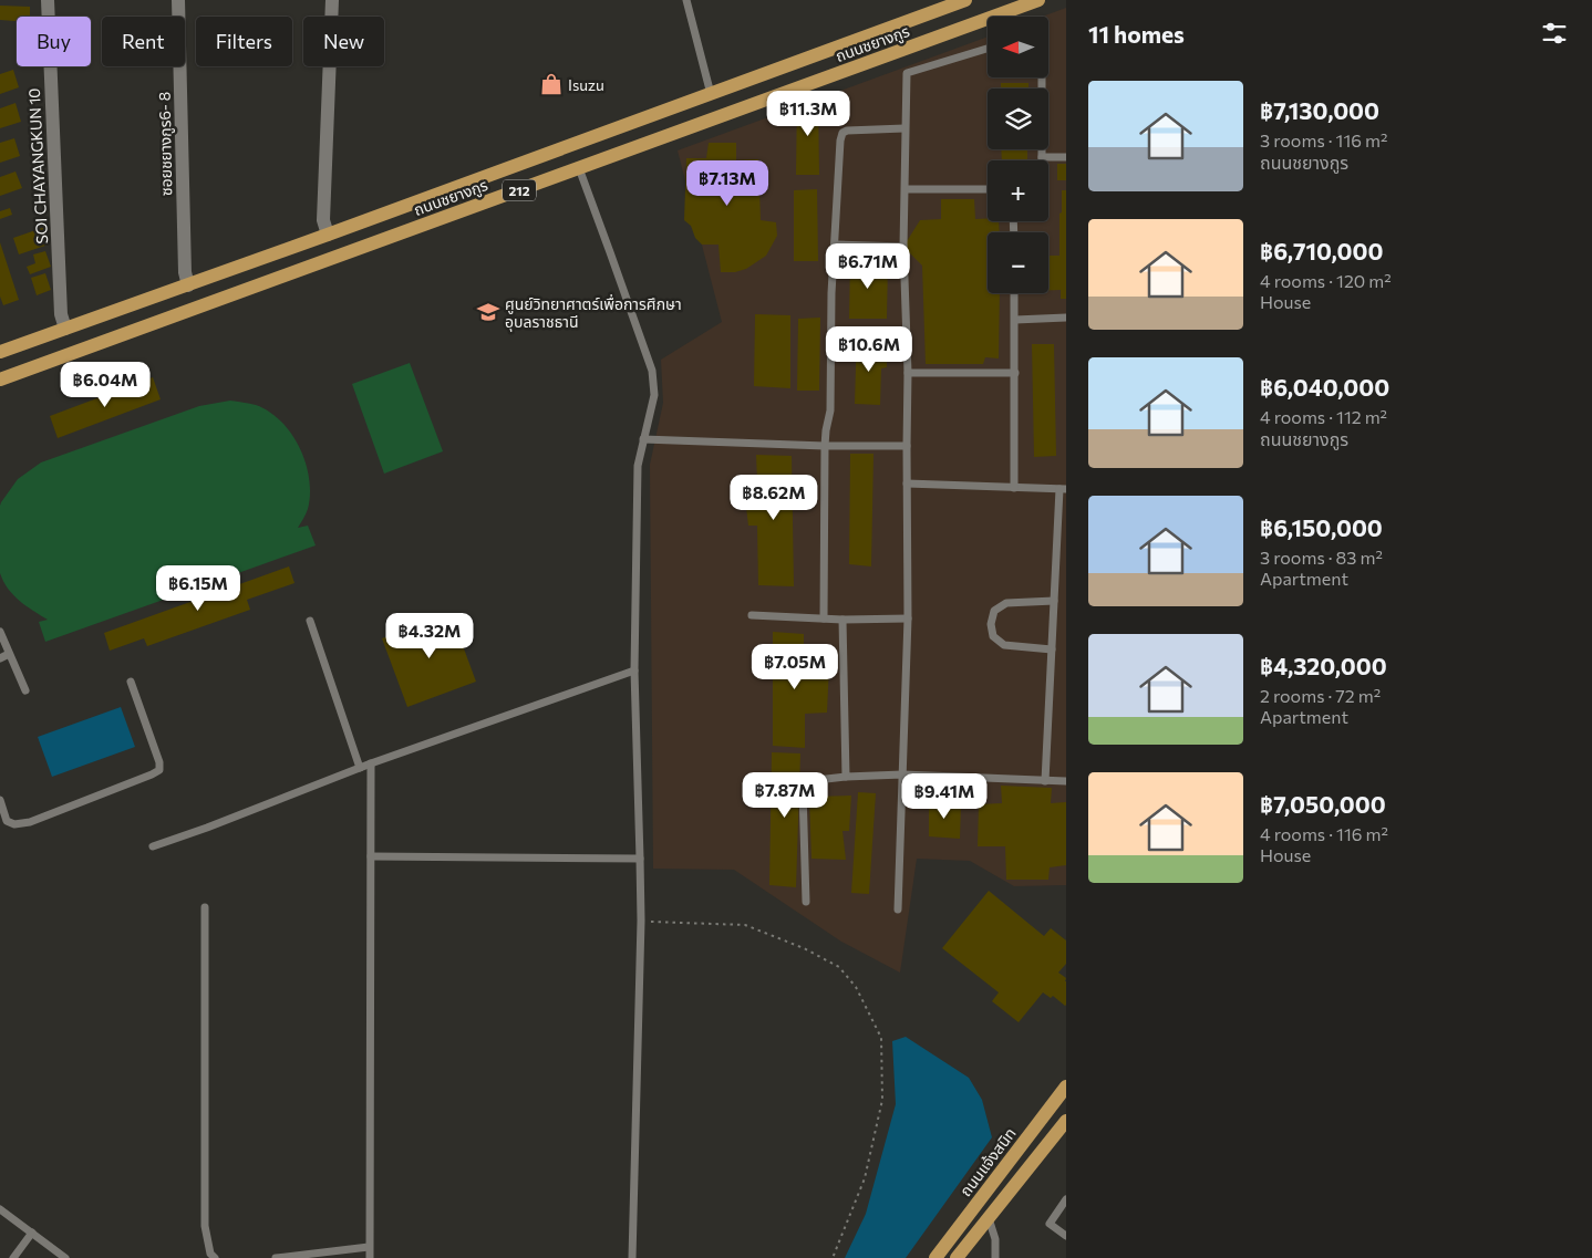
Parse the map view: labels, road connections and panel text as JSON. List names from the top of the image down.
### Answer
{
  "streets": {
    "main road": ["ถนนชยางกูร", "212", "ถนนแจ้งสนิท"],
    "street": ["ซอยชยางกูร6- 8", "SOI CHAYANGKUN 10"]
  },
  "crossings": [
    ["ถนนชยางกูร", "ซอยชยางกูร6- 8"],
    ["ถนนชยางกูร", "SOI CHAYANGKUN 10"]
  ],
  "places": {
    "shop": ["Isuzu"],
    "school or university": ["ศูนย์วิทยาศาตร์เพื่อการศึกษา อุบลราชธานี"]
  },
  "north": "left",
  "page": {
    "heading": "11 homes",
    "map_buttons": ["+", "−"],
    "chip": [
      "Buy",
      "Rent",
      "Filters",
      "New"
    ],
    "list": [
      {
        "name": "฿7,130,000",
        "note": "3 rooms · 116 m² · ถนนชยางกูร"
      },
      {
        "name": "฿6,710,000",
        "note": "4 rooms · 120 m² · House"
      },
      {
        "name": "฿6,040,000",
        "note": "4 rooms · 112 m² · ถนนชยางกูร"
      },
      {
        "name": "฿6,150,000",
        "note": "3 rooms · 83 m² · Apartment"
      },
      {
        "name": "฿4,320,000",
        "note": "2 rooms · 72 m² · Apartment"
      },
      {
        "name": "฿7,050,000",
        "note": "4 rooms · 116 m² · House"
      }
    ],
    "price": [
      "฿11.3M",
      "฿7.13M",
      "฿6.71M",
      "฿10.6M",
      "฿6.04M",
      "฿8.62M",
      "฿6.15M",
      "฿4.32M",
      "฿7.05M",
      "฿7.87M",
      "฿9.41M"
    ]
  }
}
